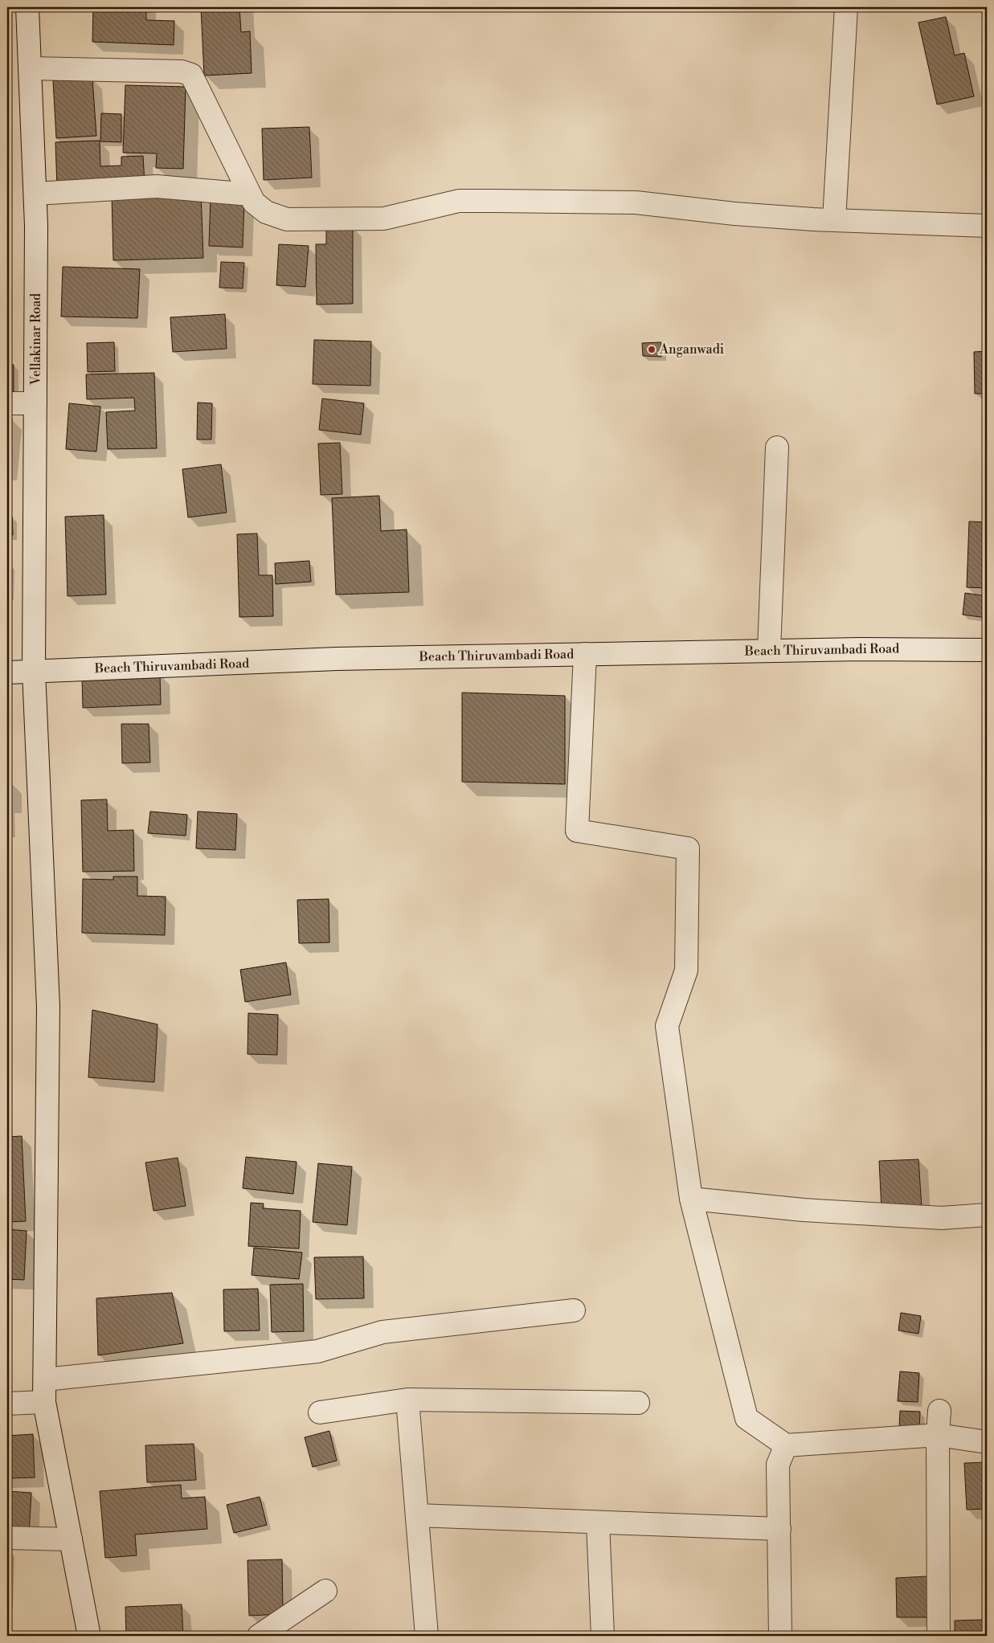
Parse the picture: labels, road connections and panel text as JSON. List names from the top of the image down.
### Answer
{
  "streets": {
    "street": ["Vellakinar Road", "Beach Thiruvambadi Road"]
  },
  "crossings": [
    ["Vellakinar Road", "Beach Thiruvambadi Road"]
  ],
  "places": ["Anganwadi"]
}
